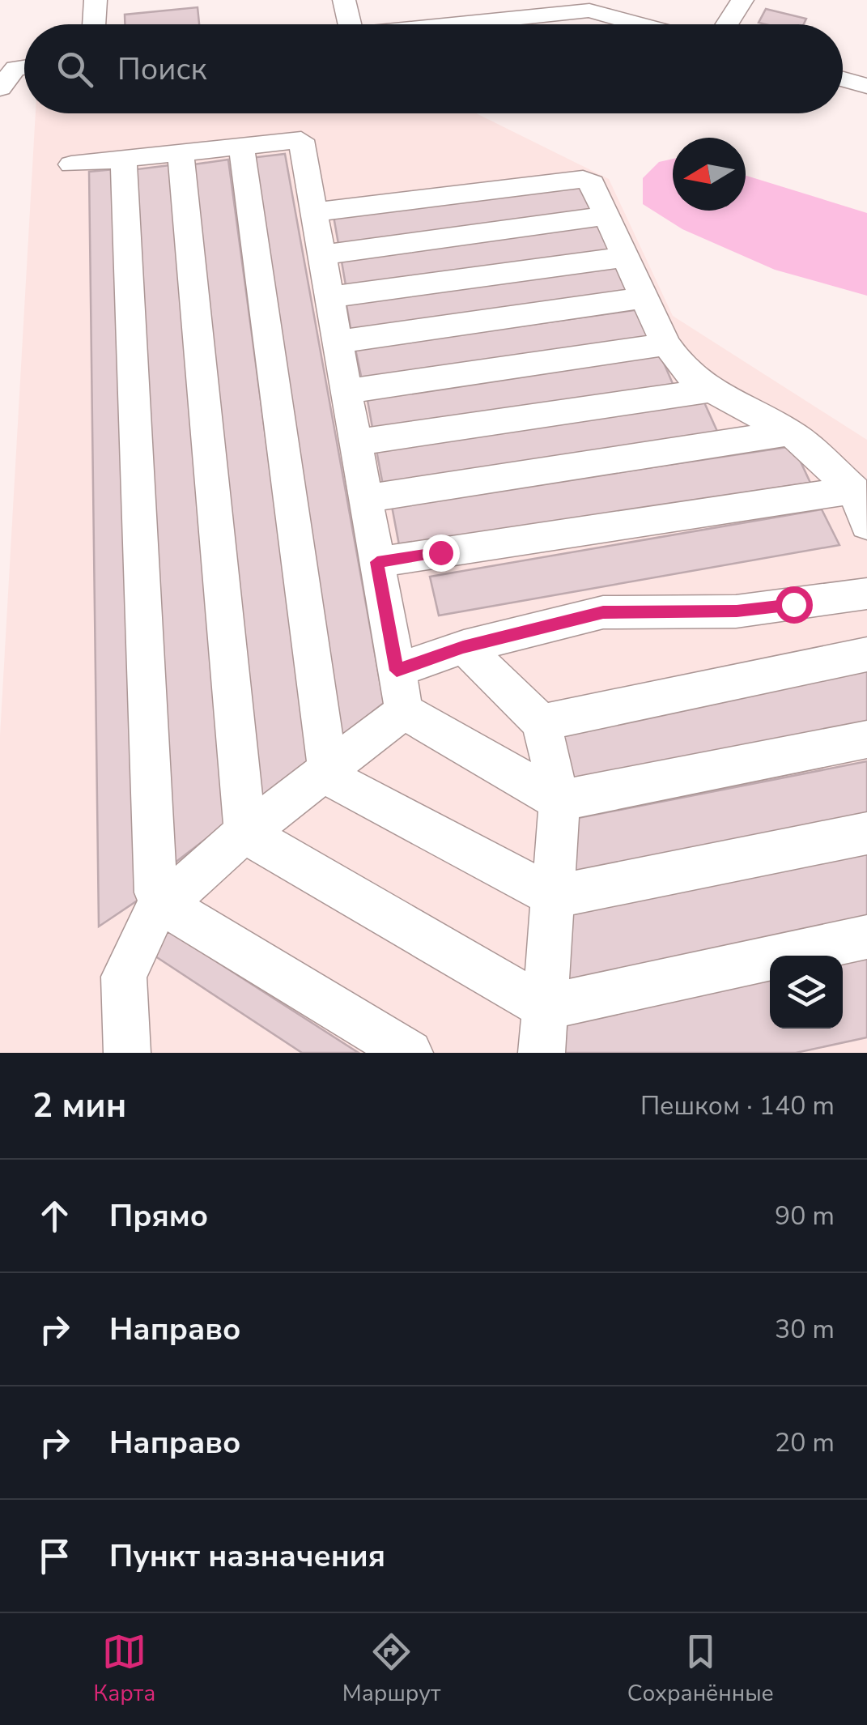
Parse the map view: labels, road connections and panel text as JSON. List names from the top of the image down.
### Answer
{
  "north": "left",
  "page": {
    "search": "Поиск",
    "heading": ["2 мин", "Пешком · 140 m"],
    "list": [
      ["Прямо", "90 m"],
      ["Направо", "30 m"],
      ["Направо", "20 m"],
      "Пункт назначения"
    ],
    "nav": ["Карта", "Маршрут", "Сохранённые"]
  }
}
